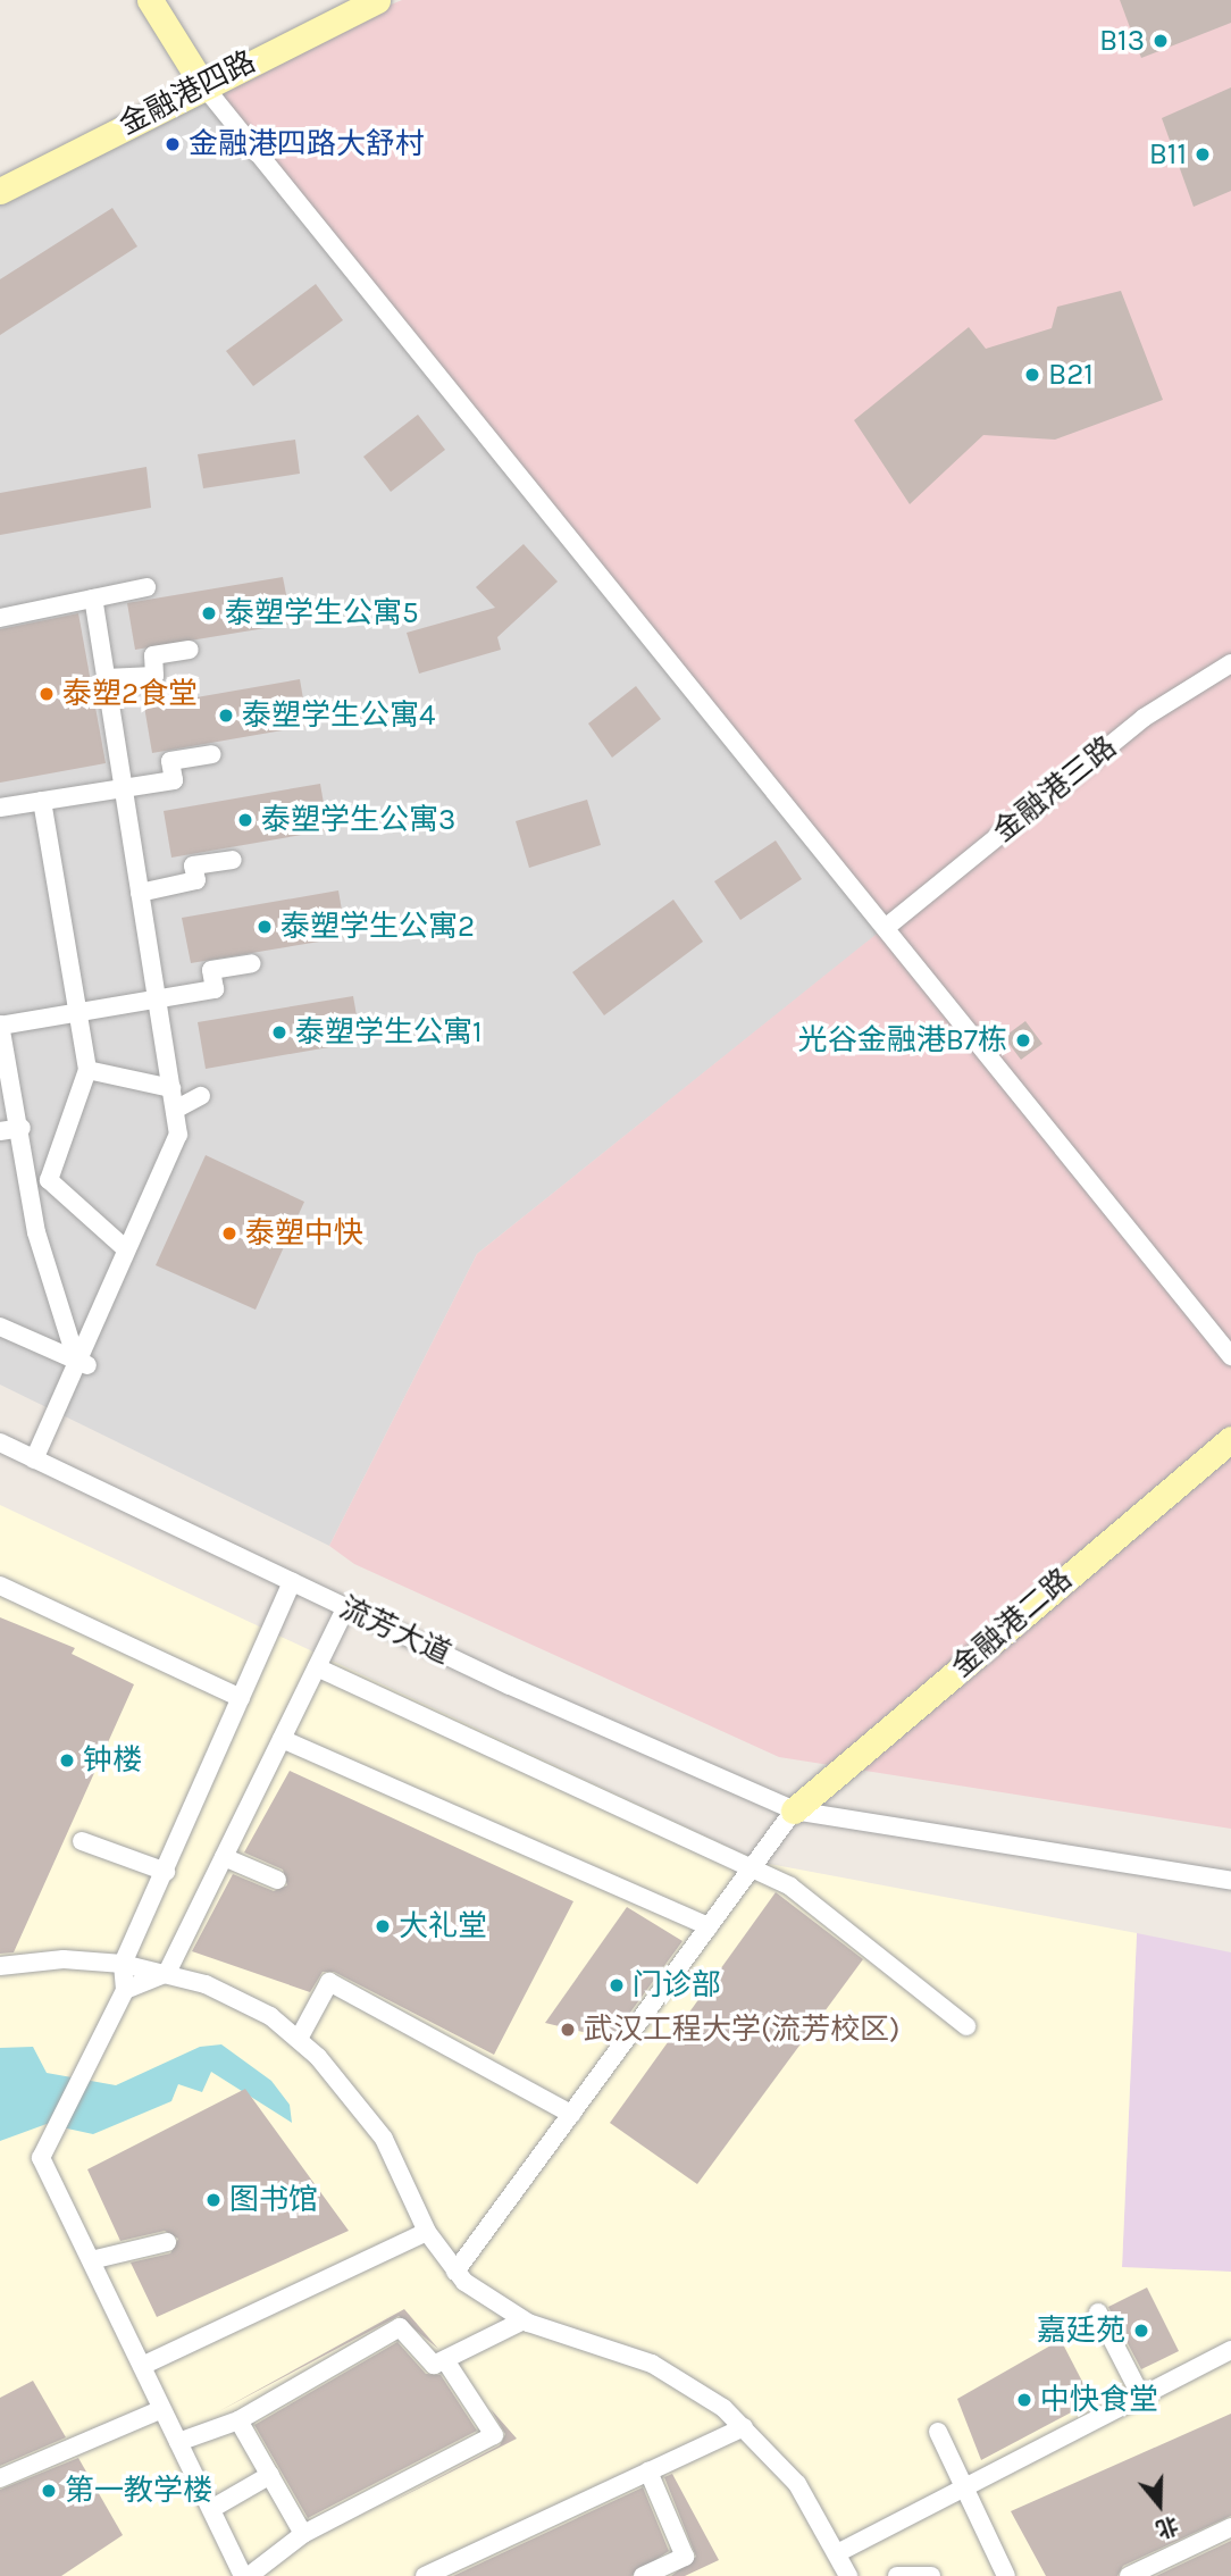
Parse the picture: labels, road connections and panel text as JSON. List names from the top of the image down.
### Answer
{
  "streets": {
    "street": [
      "金融港四路",
      "金融港三路",
      "金融港二路",
      "流芳大道"
    ]
  },
  "crossings": [
    ["金融港二路", "流芳大道"]
  ],
  "places": [
    "B13",
    "金融港四路大舒村",
    "B11",
    "B21",
    "泰塑学生公寓5",
    "泰塑2食堂",
    "泰塑学生公寓4",
    "泰塑学生公寓3",
    "泰塑学生公寓2",
    "泰塑学生公寓1",
    "光谷金融港B7栋",
    "泰塑中快",
    "钟楼",
    "大礼堂",
    "门诊部",
    "武汉工程大学(流芳校区)",
    "图书馆",
    "嘉廷苑",
    "中快食堂",
    "第一教学楼"
  ],
  "north": "bottom"
}
